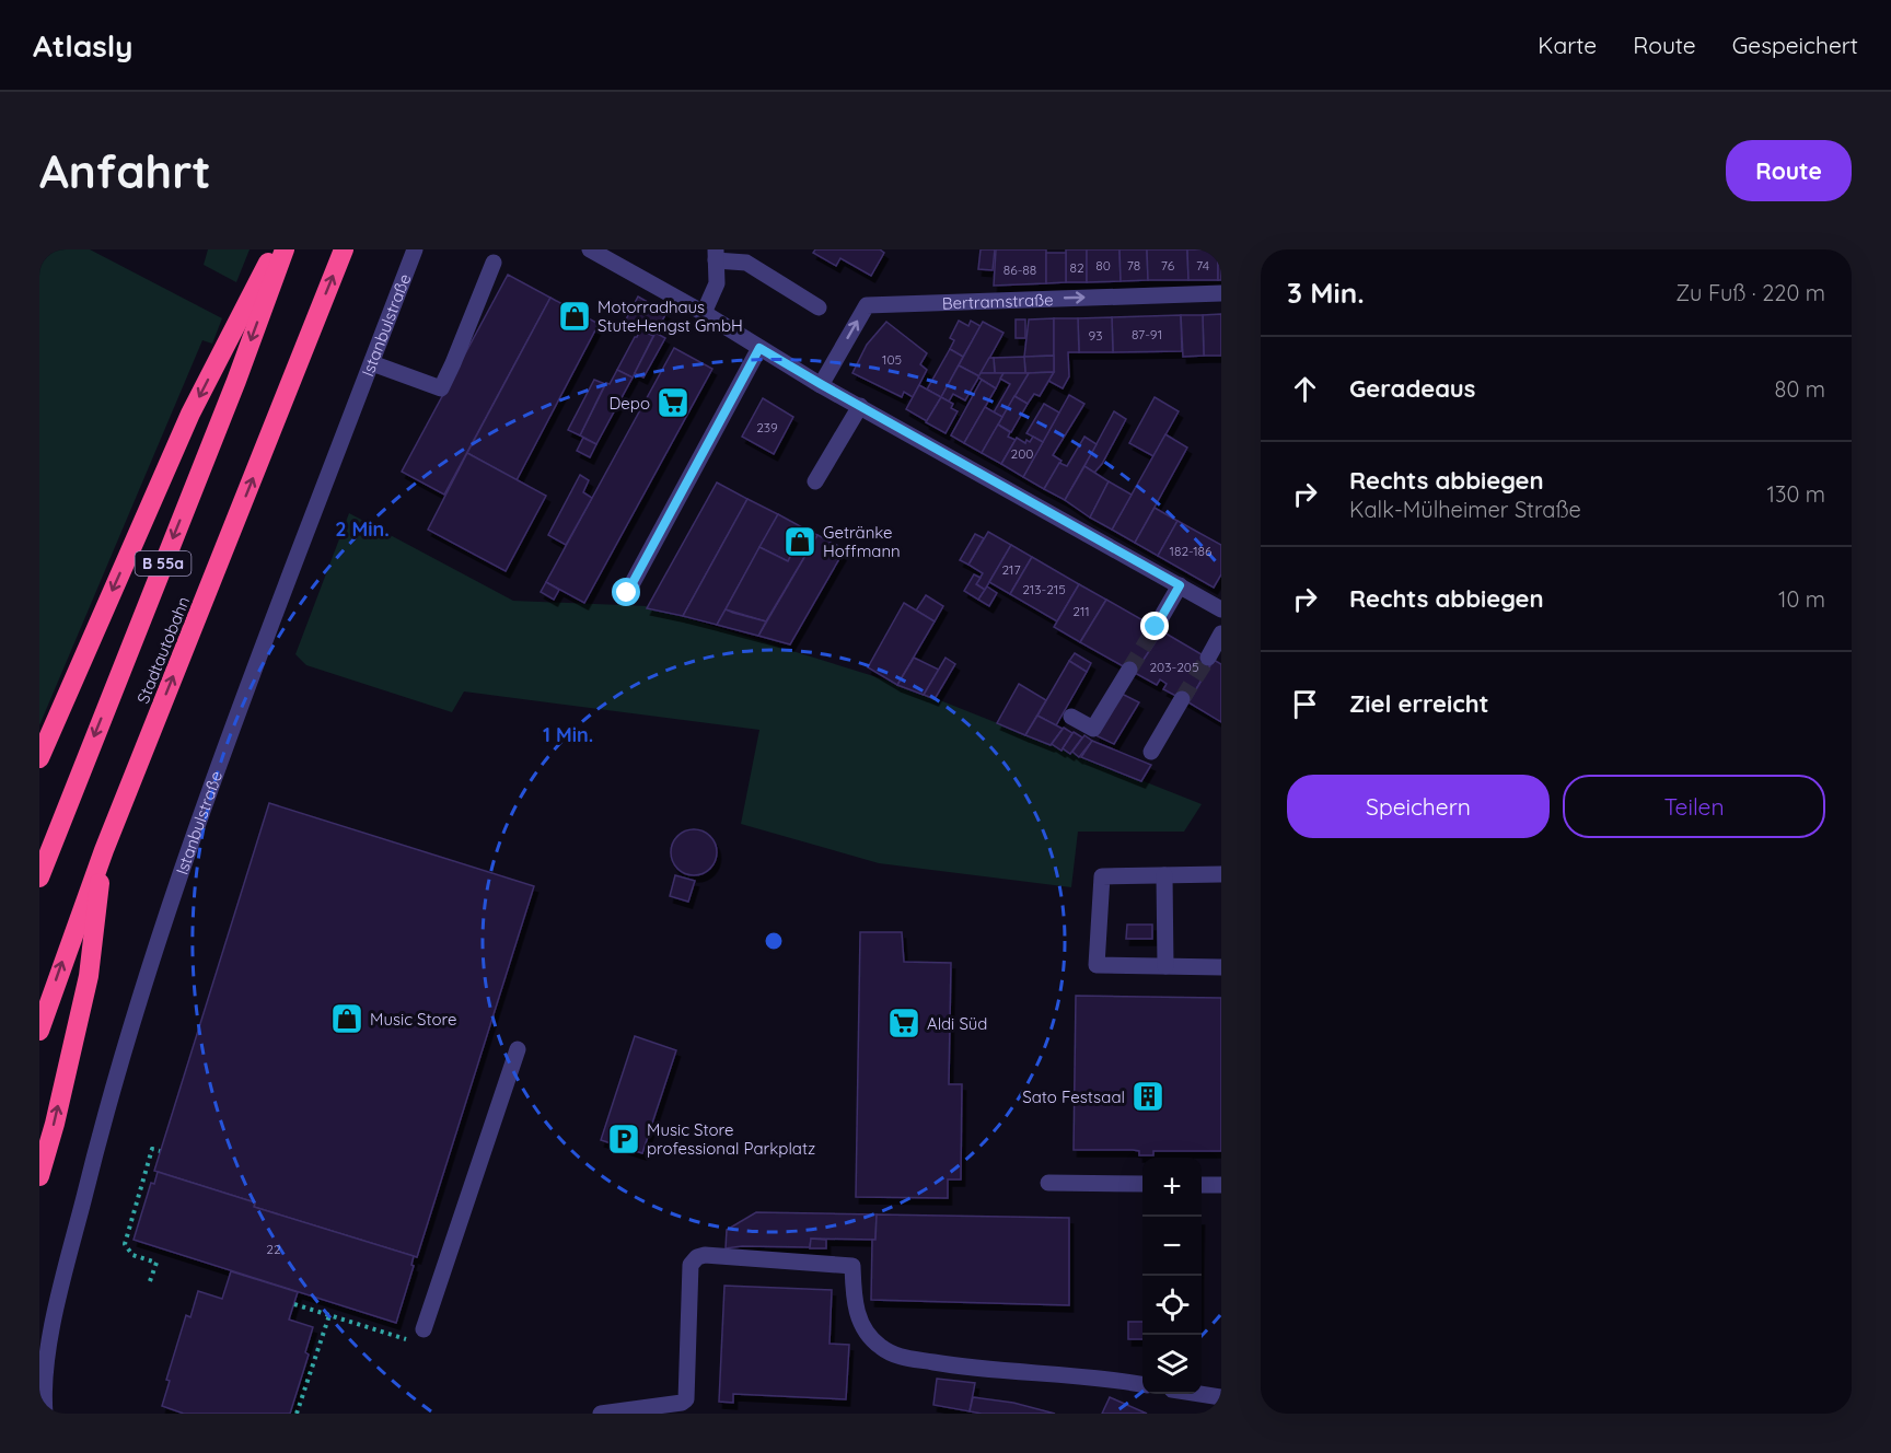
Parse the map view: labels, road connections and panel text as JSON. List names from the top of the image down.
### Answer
{
  "streets": {
    "highway": ["B 55a", "Stadtautobahn"],
    "street": ["Bertramstraße", "Istanbulstraße"]
  },
  "one_way": ["Bertramstraße"],
  "places": {
    "shop": ["Motorradhaus StuteHengst GmbH", "Getränke Hoffmann", "Music Store"],
    "supermarket": ["Depo", "Aldi Süd"],
    "building": ["Sato Festsaal"],
    "parking": ["Music Store professional Parkplatz"]
  },
  "house_numbers": [
    "80",
    "78",
    "76",
    "74",
    "82",
    "86-88",
    "87-91",
    "93",
    "105",
    "239",
    "200",
    "182-186",
    "217",
    "213-215",
    "211",
    "203-205",
    "22"
  ],
  "page": {
    "header": "Atlasly",
    "nav": ["Karte", "Route", "Gespeichert"],
    "buttons": [
      "Route",
      ["Speichern", "Teilen"]
    ],
    "title": "Anfahrt",
    "heading": ["3 Min.", "Zu Fuß · 220 m"],
    "list": [
      ["Geradeaus", "80 m"],
      ["Rechts abbiegen", "Kalk-Mülheimer Straße", "130 m"],
      ["Rechts abbiegen", "10 m"],
      "Ziel erreicht"
    ],
    "map_buttons": ["+", "−"]
  },
  "rings": ["2 Min.", "1 Min."]
}
